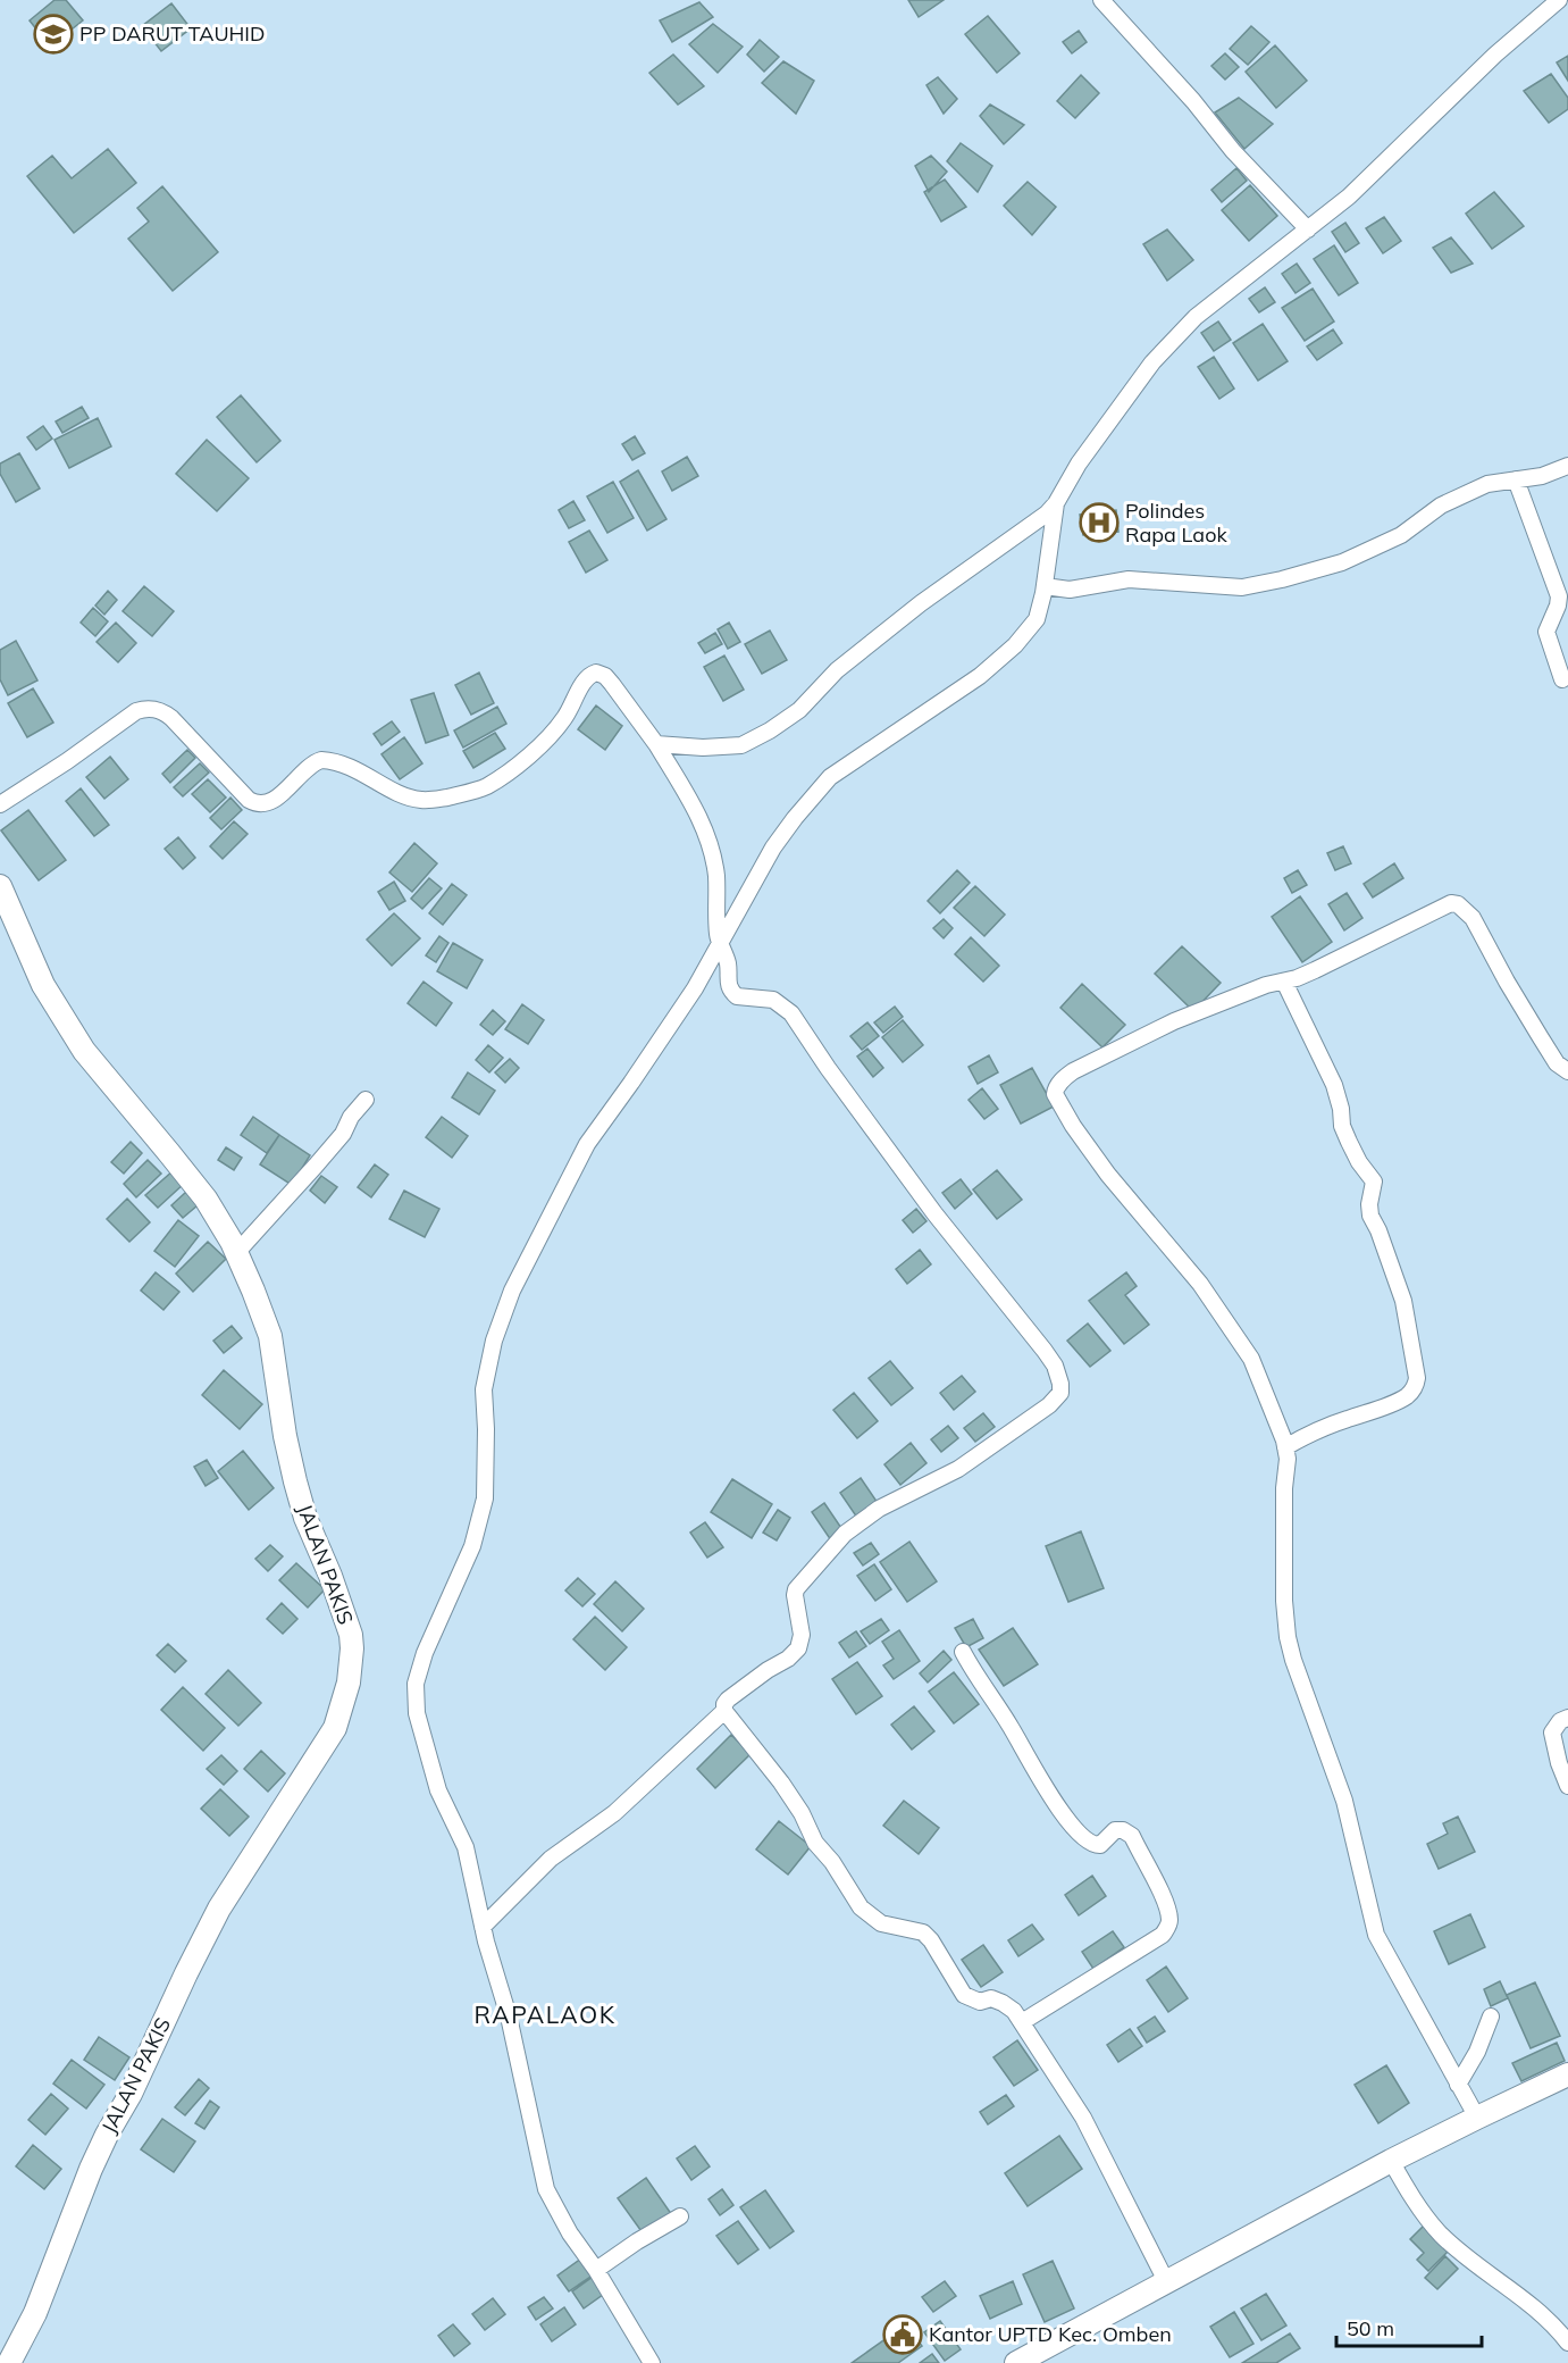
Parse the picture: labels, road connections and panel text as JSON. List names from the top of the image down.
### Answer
{
  "streets": {
    "street": ["JALAN PAKIS"]
  },
  "districts": ["RAPALAOK"],
  "places": {
    "school or university": ["PP DARUT TAUHID"],
    "hospital": ["Polindes Rapa Laok"],
    "public building": ["Kantor UPTD Kec. Omben"]
  },
  "scale_bar": "50 m"
}
